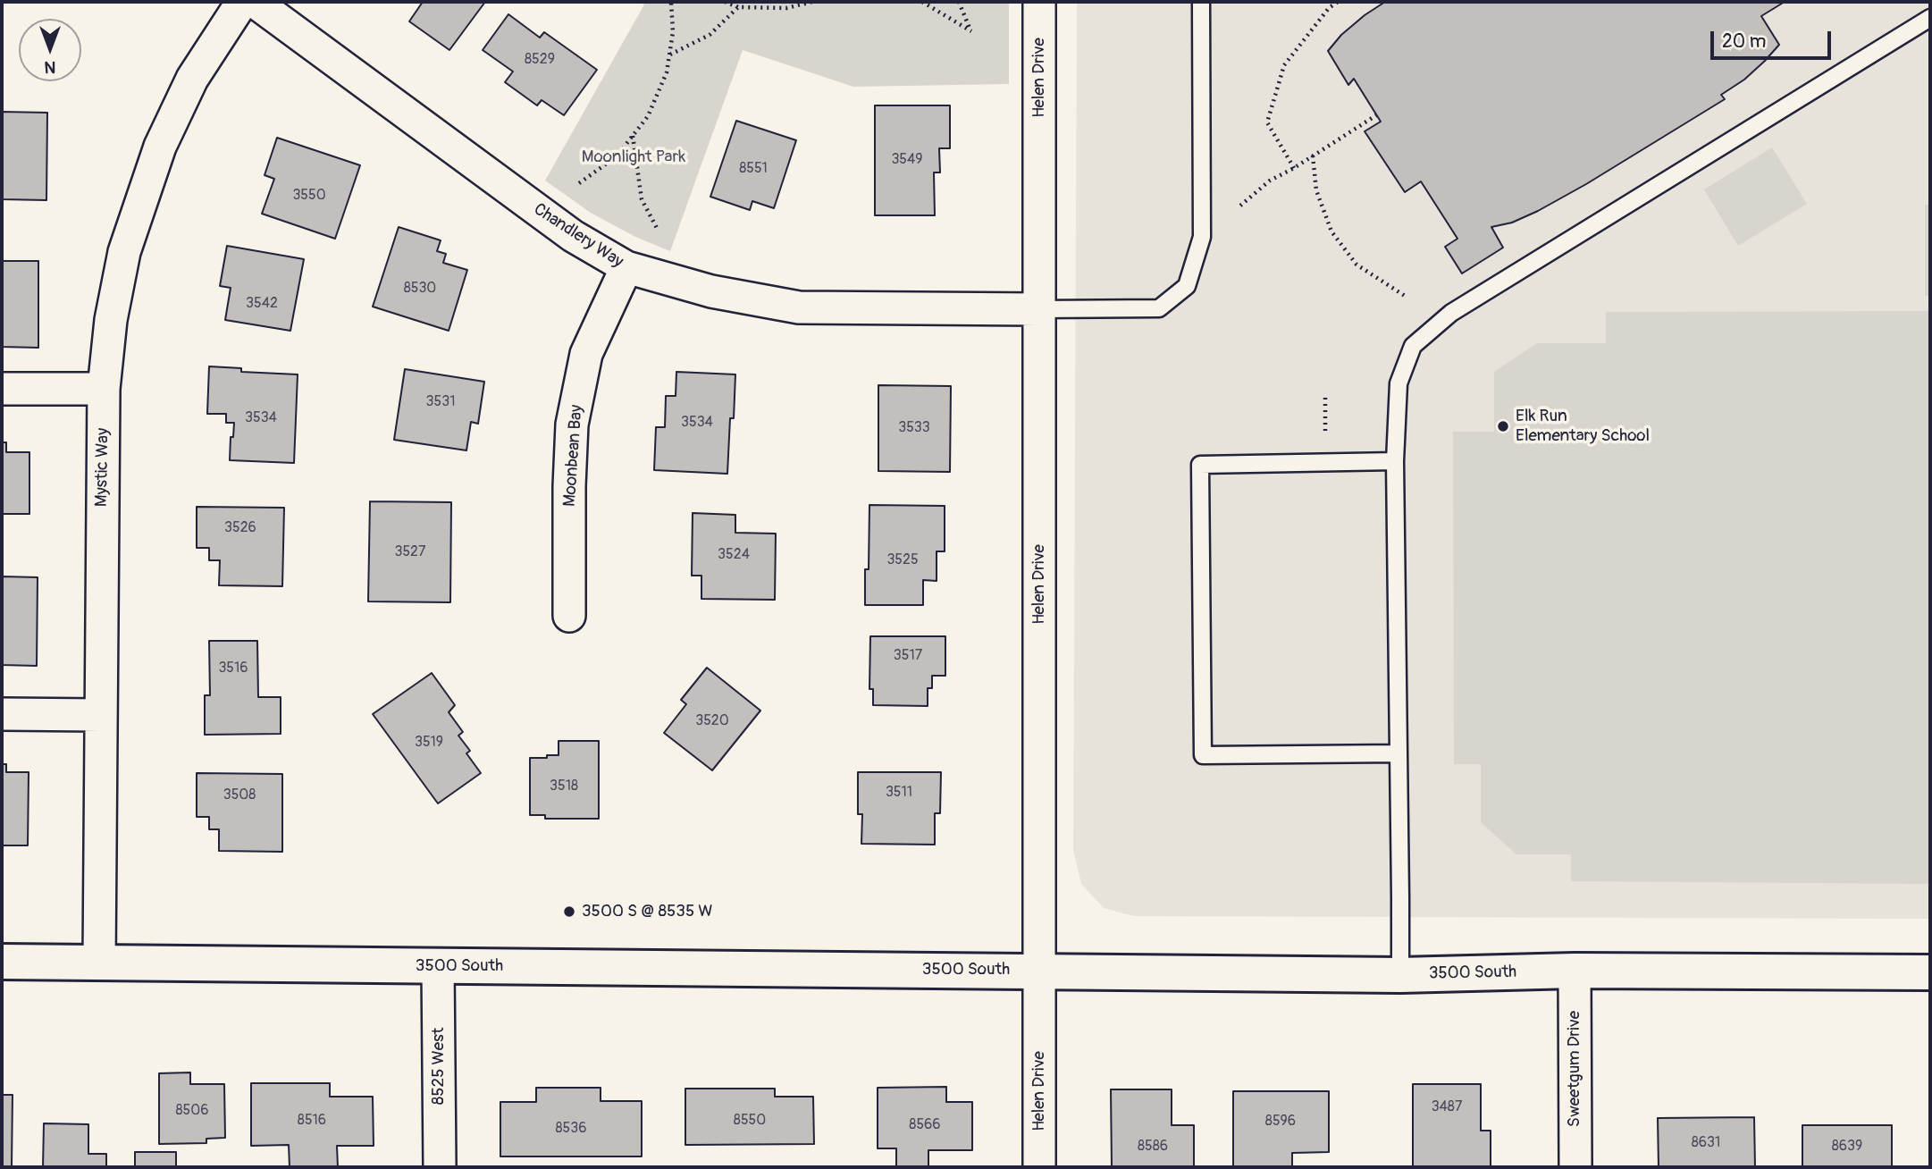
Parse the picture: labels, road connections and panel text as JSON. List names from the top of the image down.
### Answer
{
  "streets": {
    "street": [
      "Helen Drive",
      "Chandlery Way",
      "Moonbean Bay",
      "Mystic Way",
      "3500 South",
      "8525 West",
      "Sweetgum Drive"
    ]
  },
  "crossings": [
    ["Helen Drive", "Chandlery Way"],
    ["Helen Drive", "3500 South"],
    ["Chandlery Way", "Moonbean Bay"],
    ["Mystic Way", "3500 South"],
    ["3500 South", "8525 West"],
    ["3500 South", "Sweetgum Drive"]
  ],
  "parks": ["Moonlight Park"],
  "places": ["Elk Run Elementary School", "3500 S @ 8535 W"],
  "house_numbers": [
    "8529",
    "3549",
    "8551",
    "3550",
    "8530",
    "3542",
    "3531",
    "3534",
    "3534",
    "3533",
    "3526",
    "3527",
    "3524",
    "3525",
    "3517",
    "3516",
    "3520",
    "3519",
    "3518",
    "3511",
    "3508",
    "3487",
    "8506",
    "8516",
    "8550",
    "8596",
    "8566",
    "8536",
    "8631",
    "8586",
    "8639"
  ],
  "scale_bar": "20 m",
  "north": "bottom"
}
